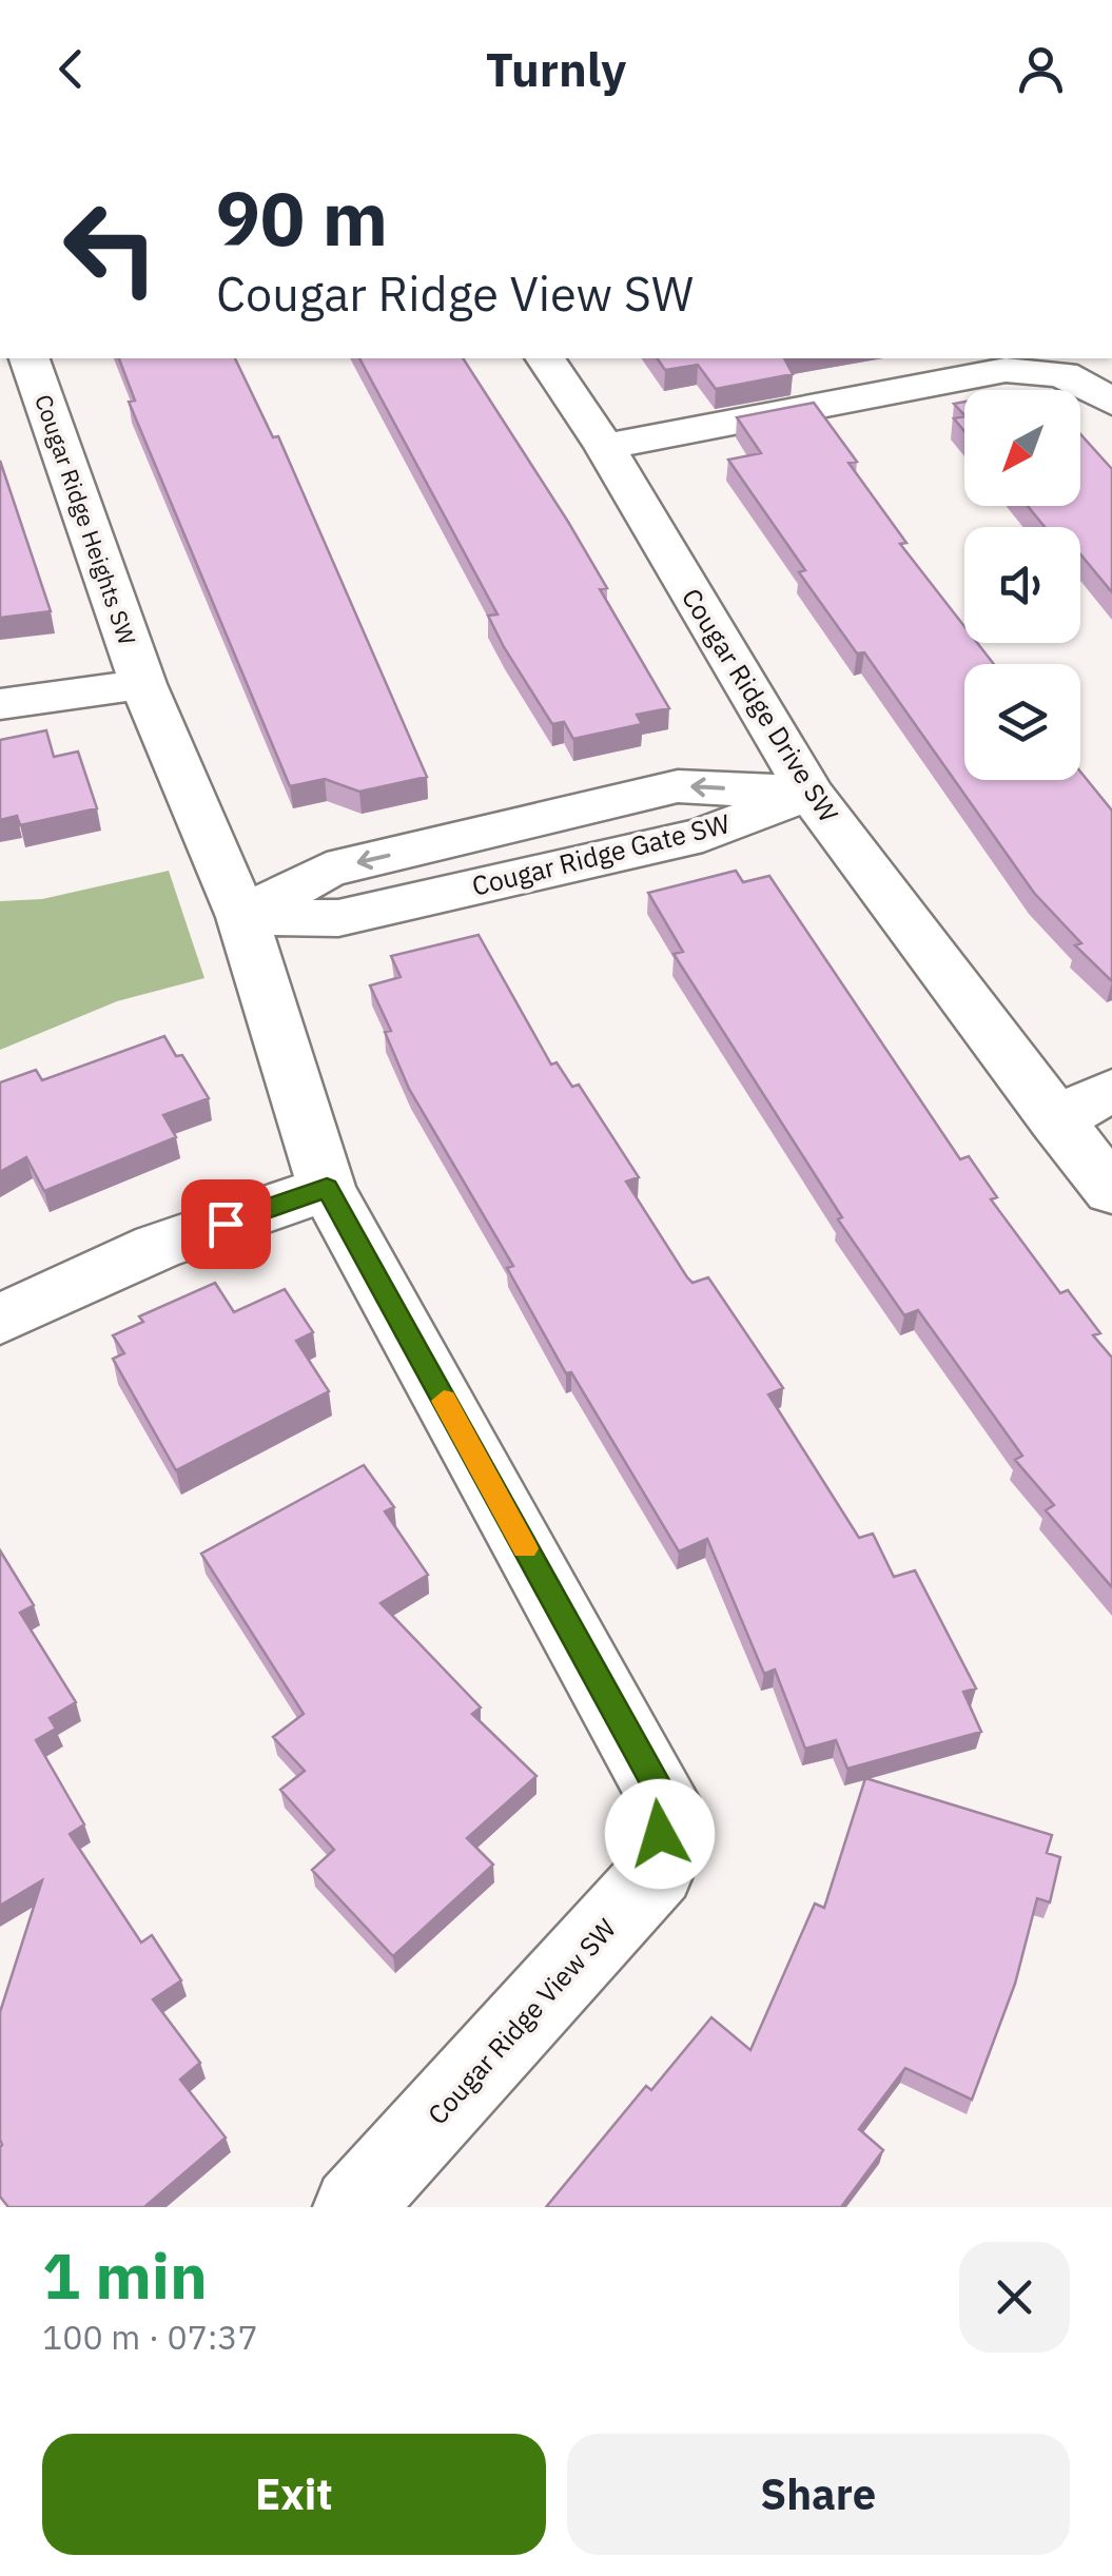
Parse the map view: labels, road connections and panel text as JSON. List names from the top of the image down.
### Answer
{
  "streets": {
    "street": [
      "Cougar Ridge Heights SW",
      "Cougar Ridge Drive SW",
      "Cougar Ridge Gate SW",
      "Cougar Ridge View SW"
    ]
  },
  "crossings": [
    ["Cougar Ridge Heights SW", "Cougar Ridge Gate SW"],
    ["Cougar Ridge Heights SW", "Cougar Ridge View SW"],
    ["Cougar Ridge Drive SW", "Cougar Ridge Gate SW"]
  ],
  "north": "bottom left",
  "page": {
    "header": "Turnly",
    "turn": ["90 m", "Cougar Ridge View SW"],
    "heading": ["1 min", "100 m · 07:37"],
    "buttons": ["Exit", "Share"]
  }
}
